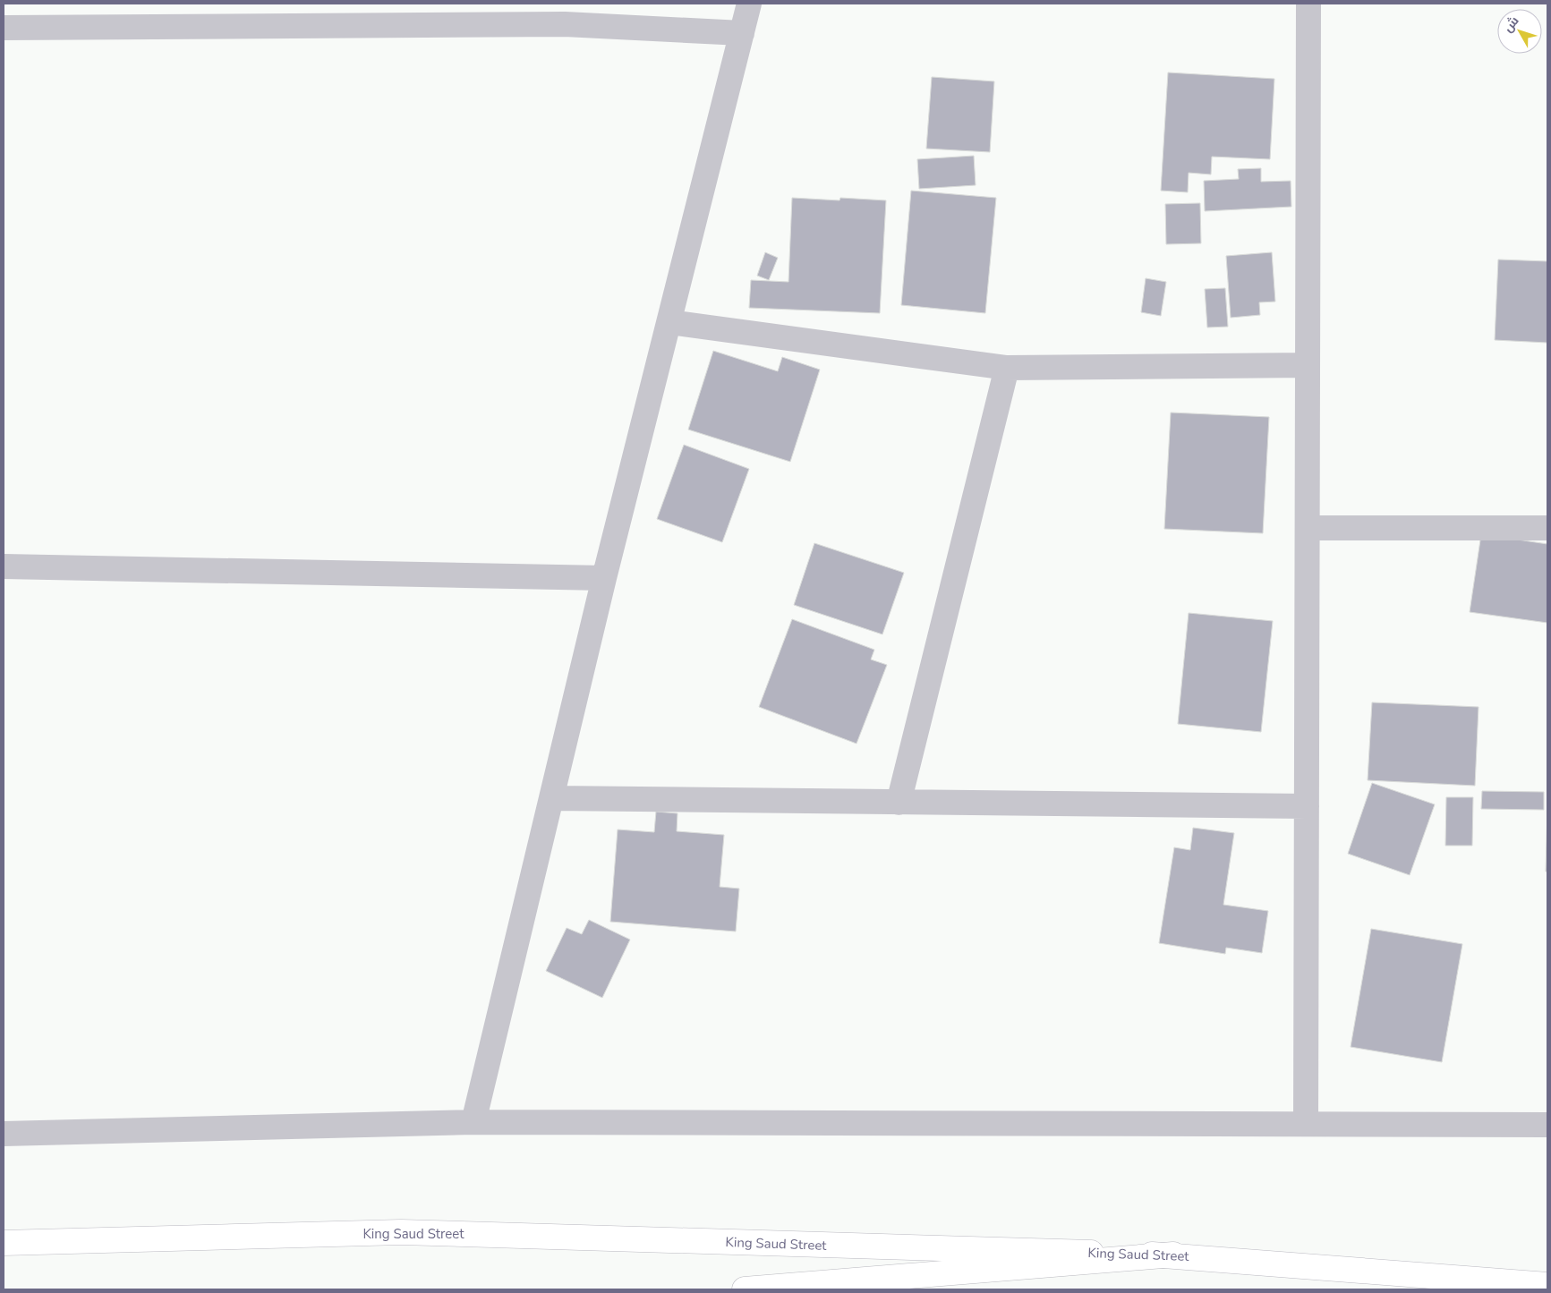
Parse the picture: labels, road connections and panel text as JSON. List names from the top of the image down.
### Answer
{
  "streets": {
    "main road": ["King Saud Street"]
  },
  "north": "top left"
}
